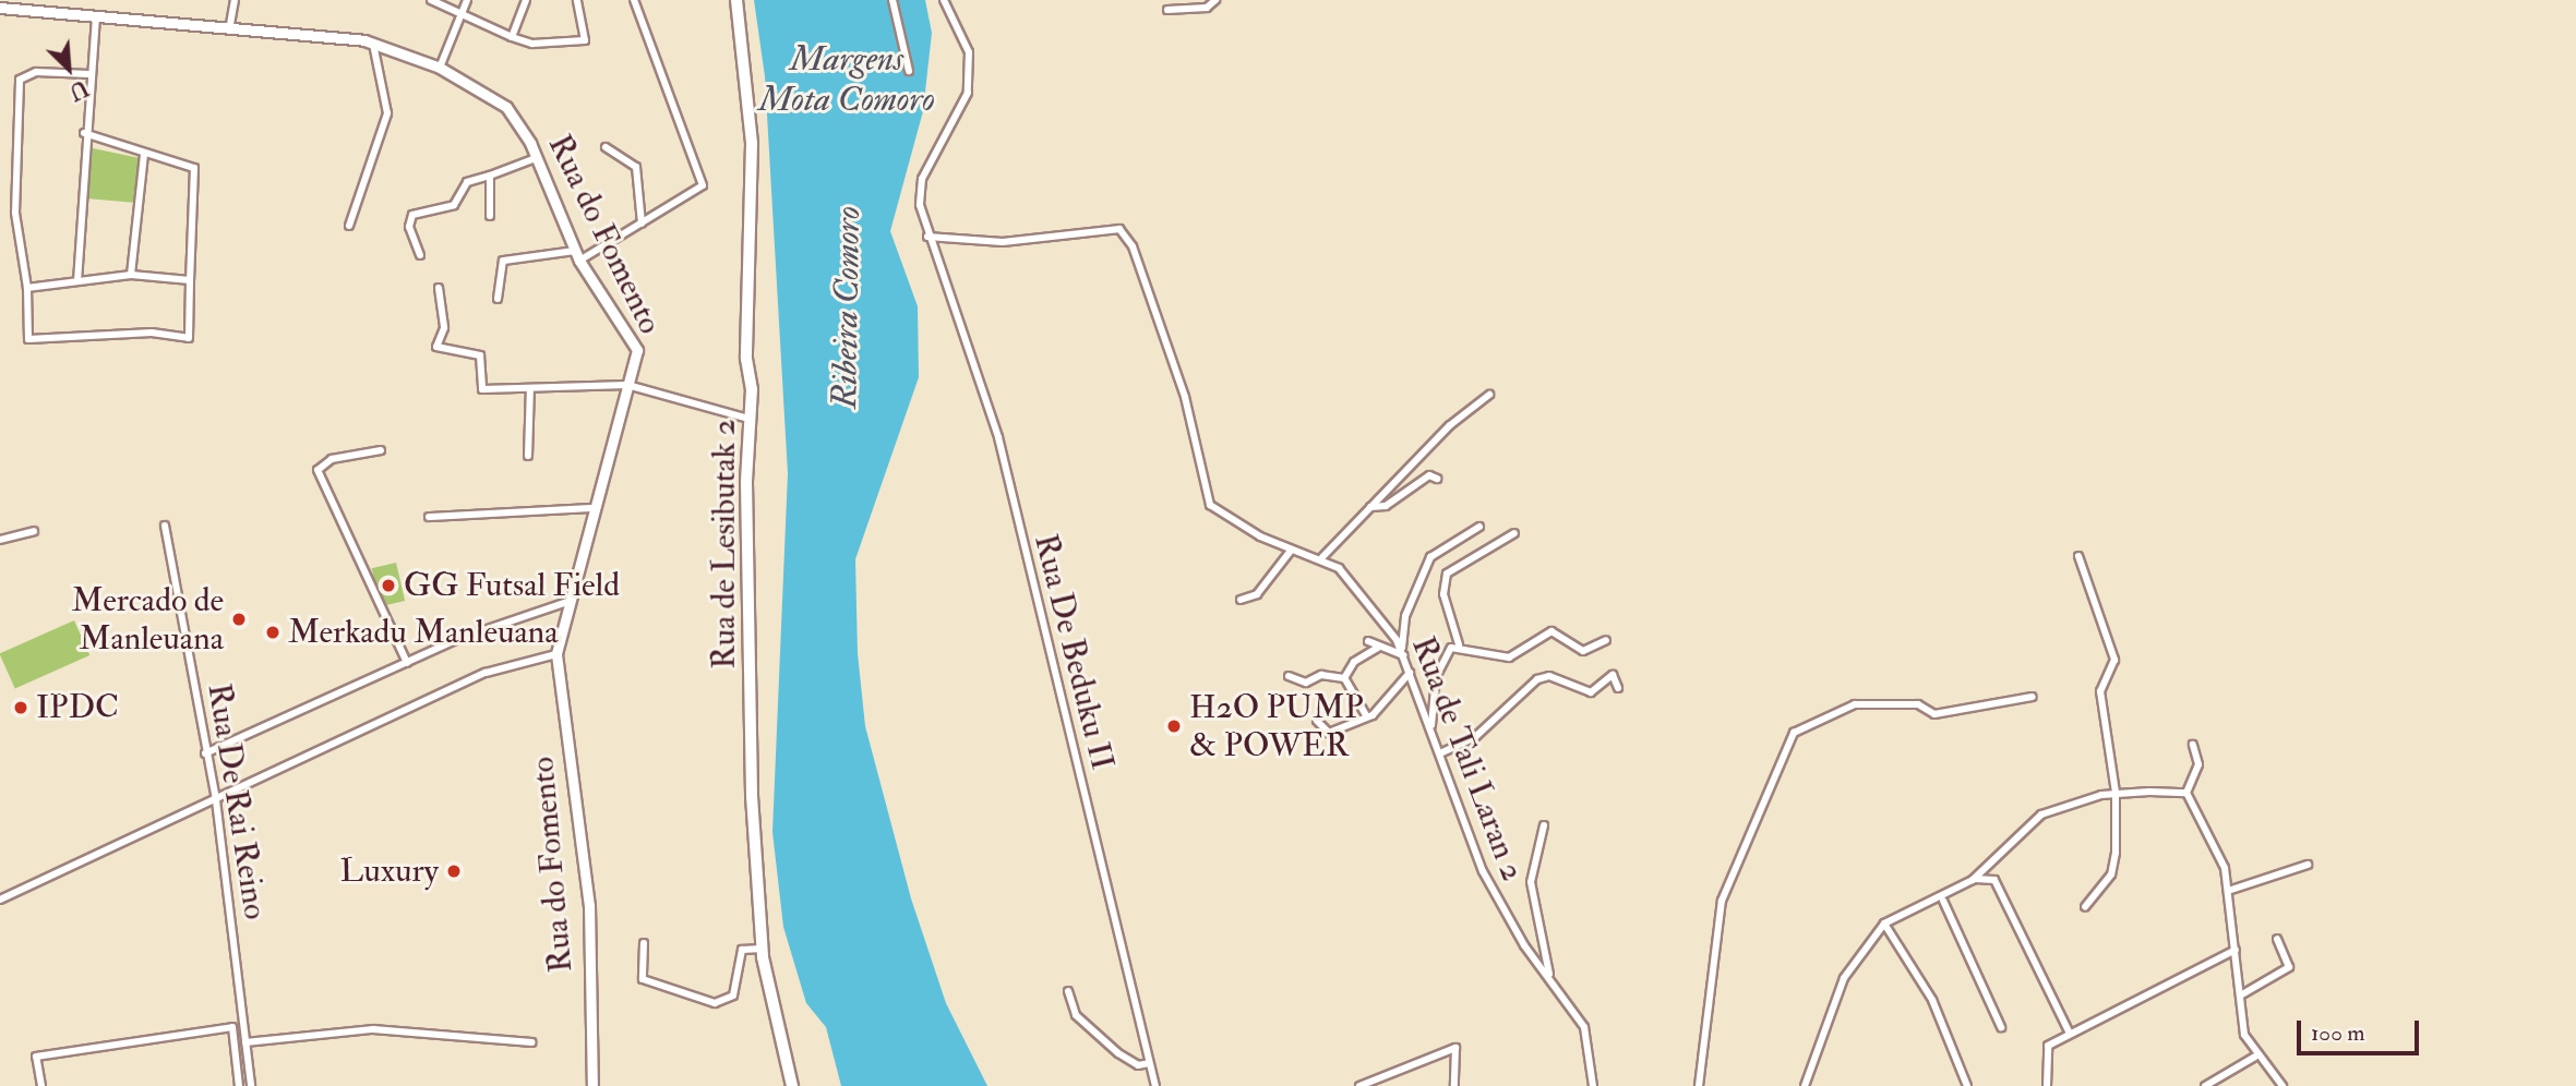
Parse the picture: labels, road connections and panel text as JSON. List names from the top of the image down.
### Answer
{
  "streets": {
    "main road": ["Rua de Lesibutak 2"],
    "street": [
      "Rua do Fomento",
      "Rua De Beduku II",
      "Rua de Tali Laran 2",
      "Rua De Rai Reino"
    ]
  },
  "water": ["Margens Mota Comoro", "Ribeira Comoro"],
  "places": [
    "GG Futsal Field",
    "Mercado de Manleuana",
    "Merkadu Manleuana",
    "IPDC",
    "H2O PUMP & POWER",
    "Luxury"
  ],
  "scale_bar": "100 m",
  "north": "bottom right"
}
